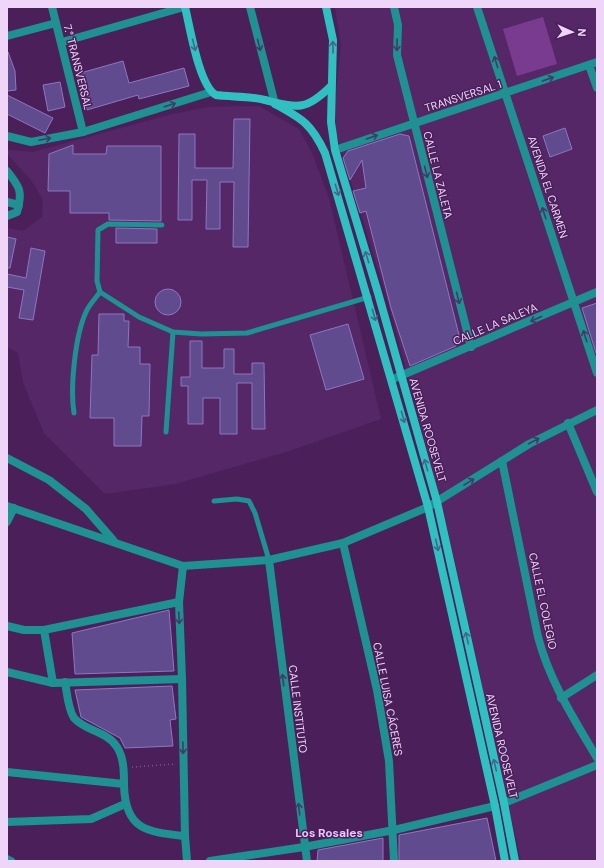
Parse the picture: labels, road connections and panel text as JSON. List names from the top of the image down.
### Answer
{
  "streets": {
    "street": [
      "7.° TRANSVERSAL",
      "TRANSVERSAL 1",
      "CALLE LA ZALETA",
      "AVENIDA EL CARMEN",
      "CALLE LA SALEYA",
      "AVENIDA ROOSEVELT",
      "CALLE EL COLEGIO",
      "CALLE LUISA CÁCERES",
      "CALLE INSTITUTO"
    ]
  },
  "crossings": [
    ["TRANSVERSAL 1", "CALLE LA ZALETA"],
    ["TRANSVERSAL 1", "AVENIDA EL CARMEN"],
    ["TRANSVERSAL 1", "AVENIDA ROOSEVELT"],
    ["CALLE LA ZALETA", "CALLE LA SALEYA"],
    ["AVENIDA EL CARMEN", "CALLE LA SALEYA"],
    ["CALLE LA SALEYA", "AVENIDA ROOSEVELT"]
  ],
  "one_way": [
    "TRANSVERSAL 1",
    "CALLE LA ZALETA",
    "AVENIDA EL CARMEN",
    "CALLE LA SALEYA",
    "CALLE INSTITUTO"
  ],
  "districts": ["Los Rosales"],
  "north": "right"
}
